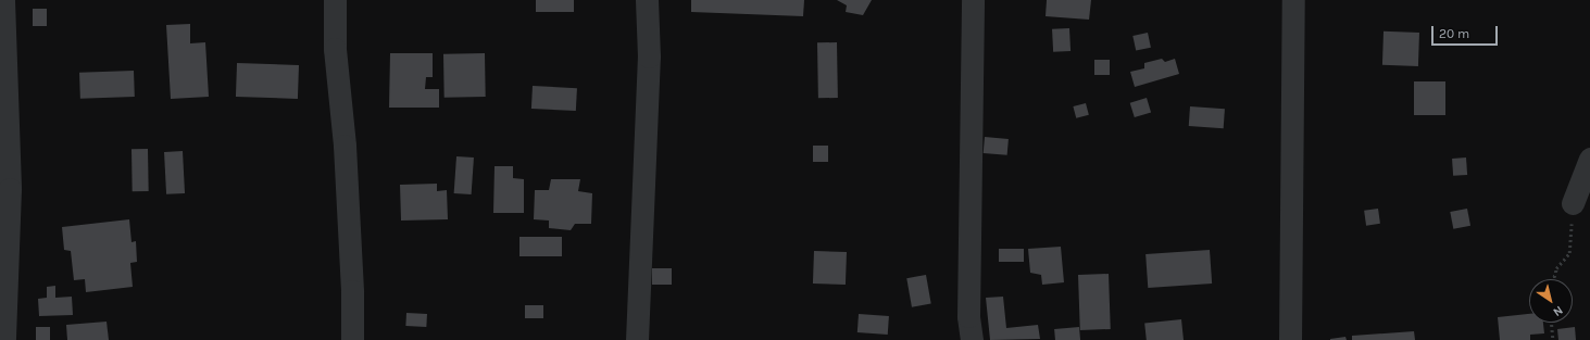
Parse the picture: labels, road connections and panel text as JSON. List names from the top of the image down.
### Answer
{
  "scale_bar": "20 m",
  "north": "bottom right"
}
